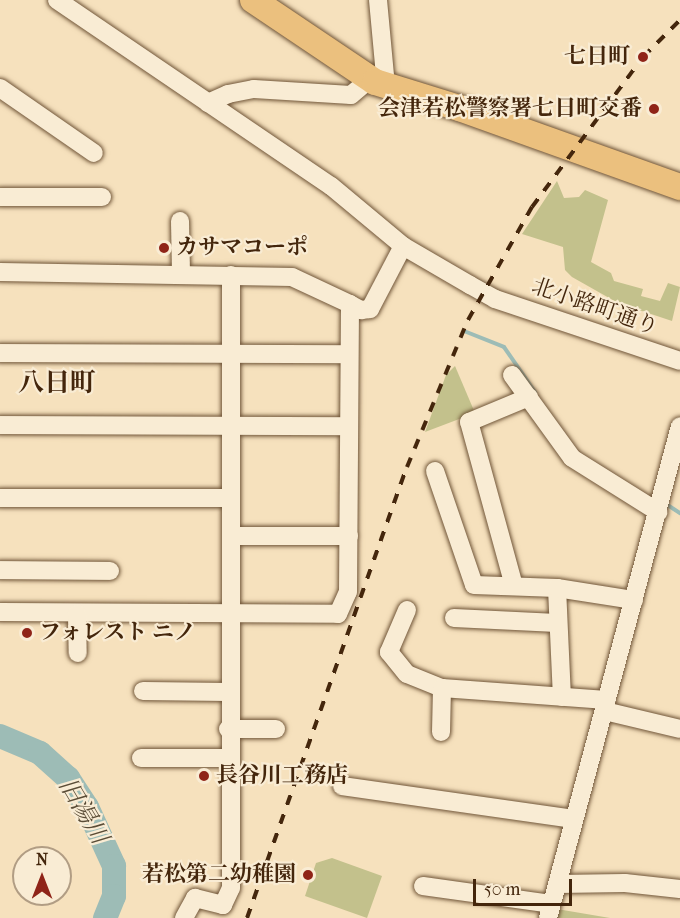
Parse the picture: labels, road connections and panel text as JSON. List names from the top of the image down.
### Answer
{
  "streets": {
    "street": ["北小路町通り"]
  },
  "districts": ["八日町"],
  "water": ["旧湯川"],
  "places": [
    "七日町",
    "会津若松警察署七日町交番",
    "カサマコーポ",
    "フォレスト ニノ",
    "長谷川工務店",
    "若松第二幼稚園"
  ],
  "scale_bar": "50 m",
  "north": "top"
}
